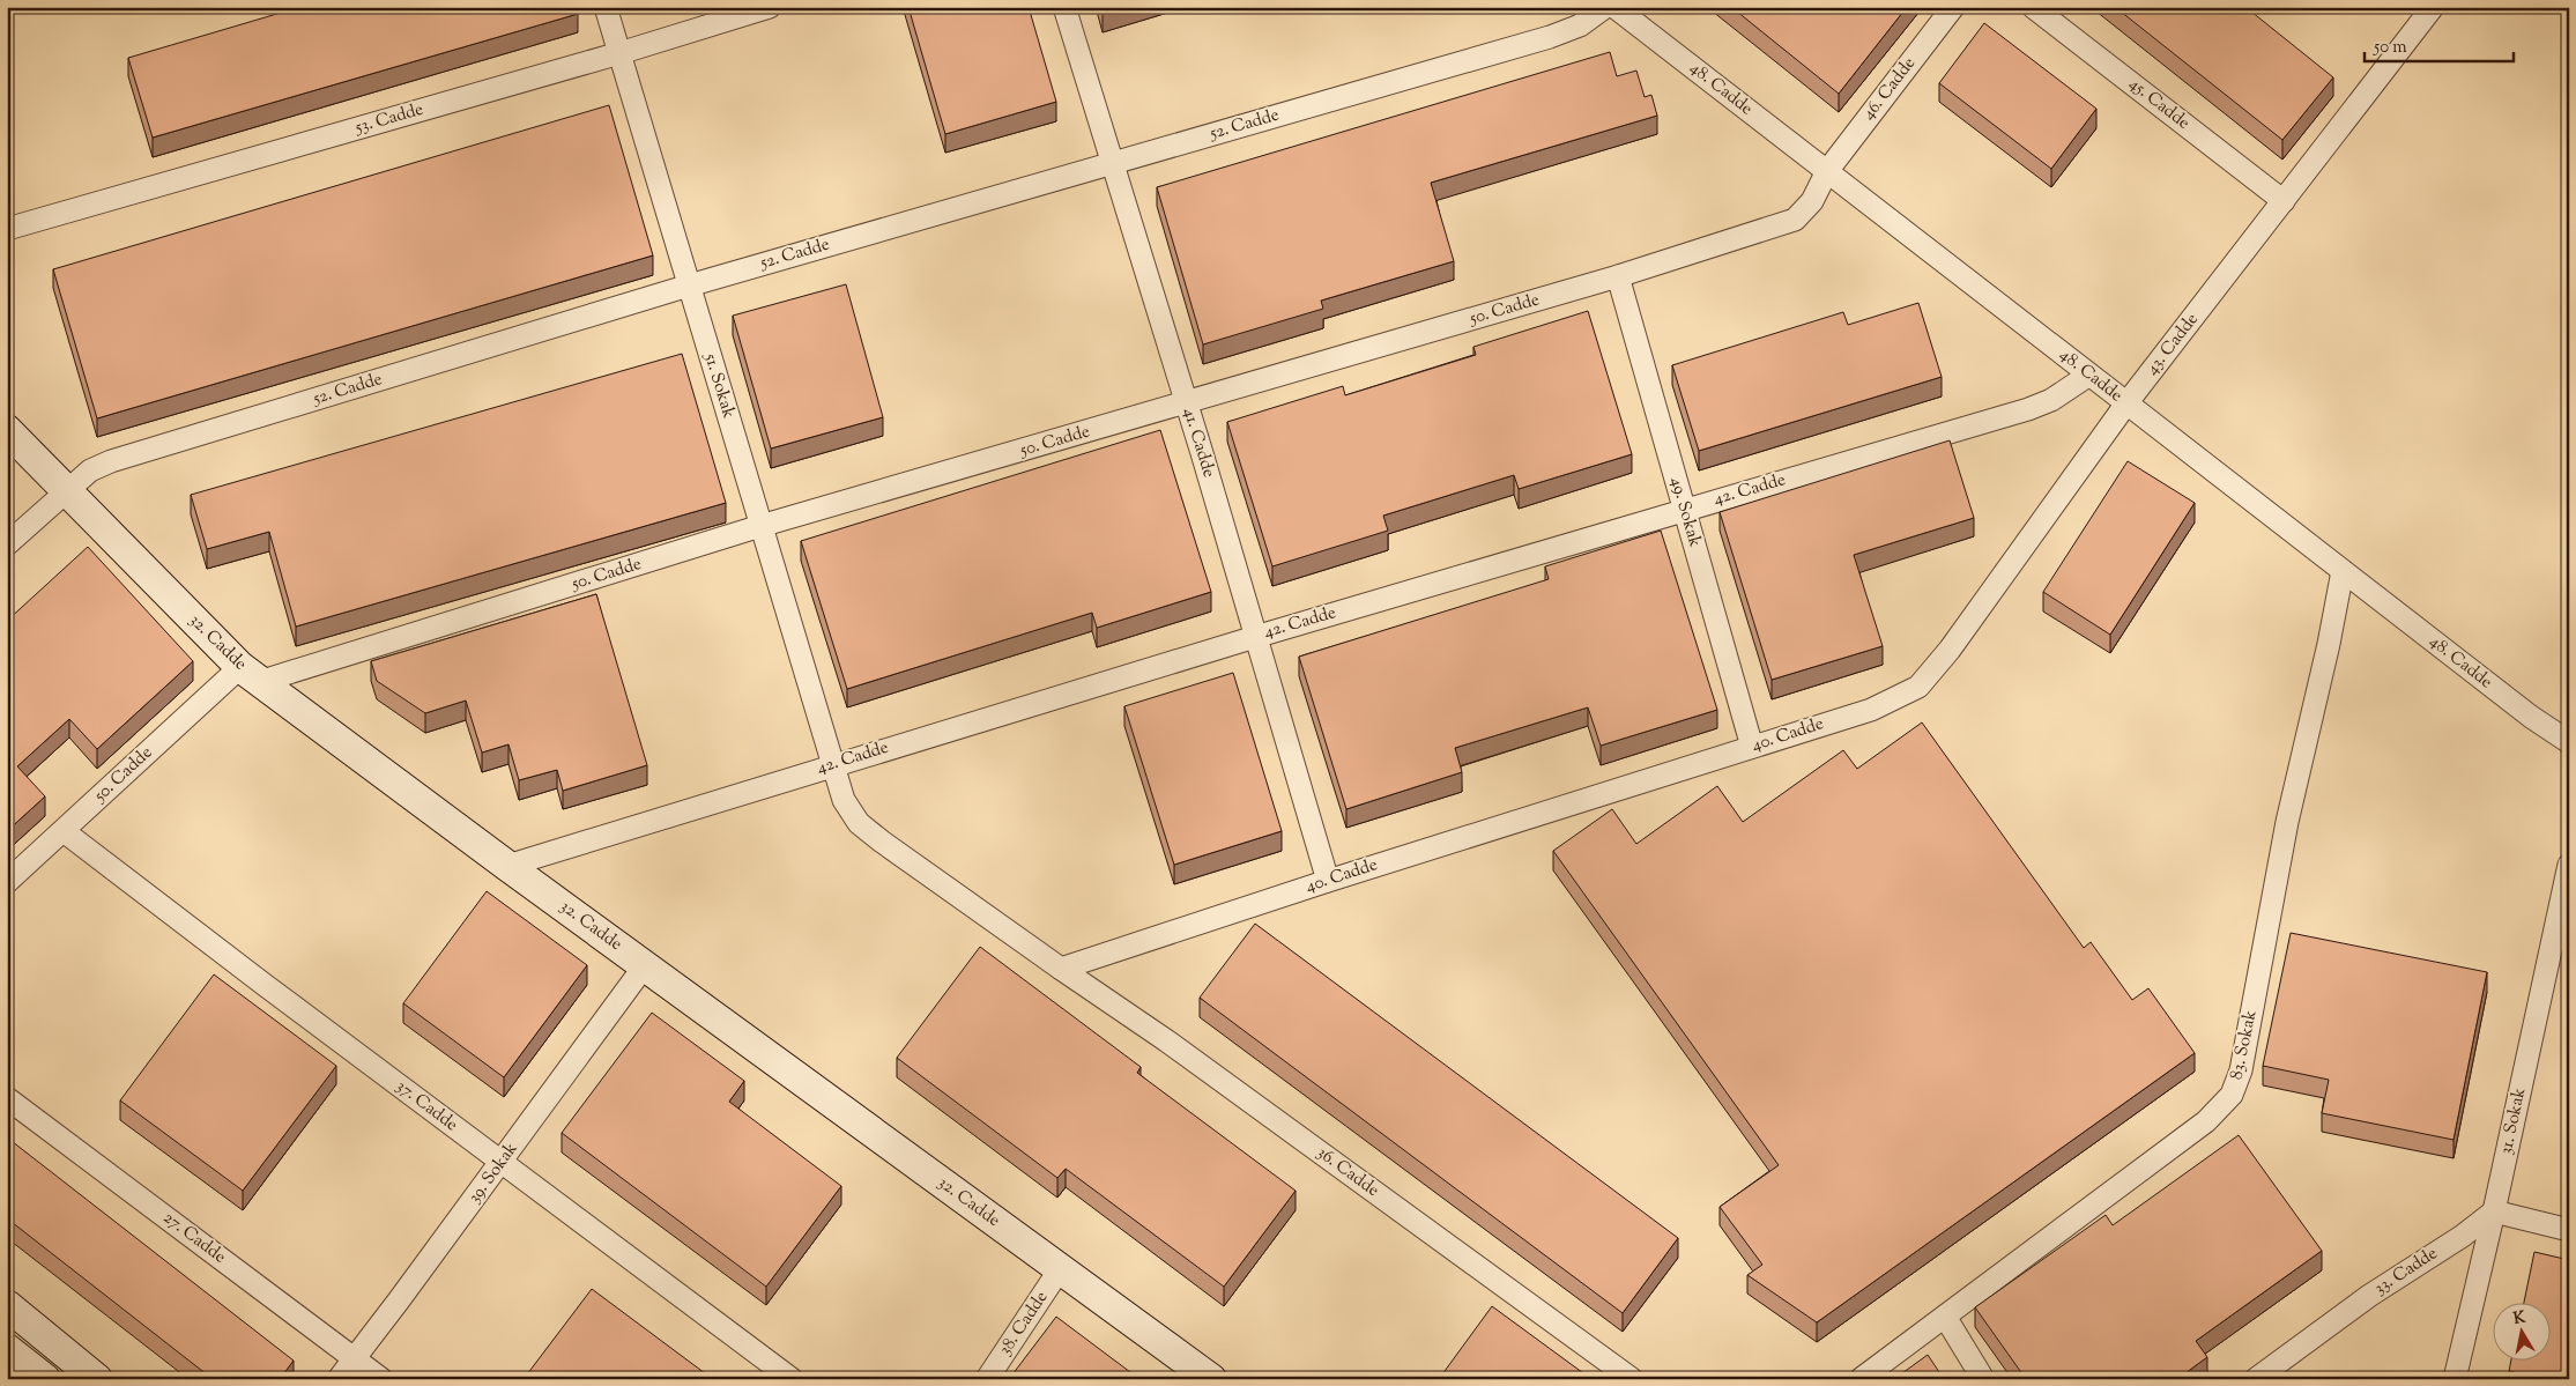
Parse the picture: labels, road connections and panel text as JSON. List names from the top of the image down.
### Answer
{
  "streets": {
    "street": [
      "48. Cadde",
      "46. Cadde",
      "45. Cadde",
      "53. Cadde",
      "52. Cadde",
      "50. Cadde",
      "43. Cadde",
      "51. Sokak",
      "41. Cadde",
      "42. Cadde",
      "49. Sokak",
      "32. Cadde",
      "40. Cadde",
      "83. Sokak",
      "37. Cadde",
      "31. Sokak",
      "36. Cadde",
      "39. Sokak",
      "27. Cadde",
      "33. Cadde",
      "38. Cadde"
    ]
  },
  "crossings": [
    ["48. Cadde", "46. Cadde"],
    ["48. Cadde", "50. Cadde"],
    ["48. Cadde", "43. Cadde"],
    ["48. Cadde", "42. Cadde"],
    ["48. Cadde", "83. Sokak"],
    ["46. Cadde", "50. Cadde"],
    ["45. Cadde", "43. Cadde"],
    ["53. Cadde", "51. Sokak"],
    ["52. Cadde", "51. Sokak"],
    ["52. Cadde", "41. Cadde"],
    ["52. Cadde", "32. Cadde"],
    ["50. Cadde", "51. Sokak"],
    ["50. Cadde", "41. Cadde"],
    ["50. Cadde", "49. Sokak"],
    ["50. Cadde", "32. Cadde"],
    ["50. Cadde", "37. Cadde"],
    ["43. Cadde", "40. Cadde"],
    ["51. Sokak", "42. Cadde"],
    ["41. Cadde", "42. Cadde"],
    ["41. Cadde", "40. Cadde"],
    ["42. Cadde", "49. Sokak"],
    ["42. Cadde", "32. Cadde"],
    ["49. Sokak", "40. Cadde"],
    ["32. Cadde", "39. Sokak"],
    ["32. Cadde", "38. Cadde"],
    ["40. Cadde", "36. Cadde"],
    ["37. Cadde", "39. Sokak"],
    ["31. Sokak", "33. Cadde"],
    ["39. Sokak", "27. Cadde"]
  ],
  "scale_bar": "50 m",
  "north": "top"
}
